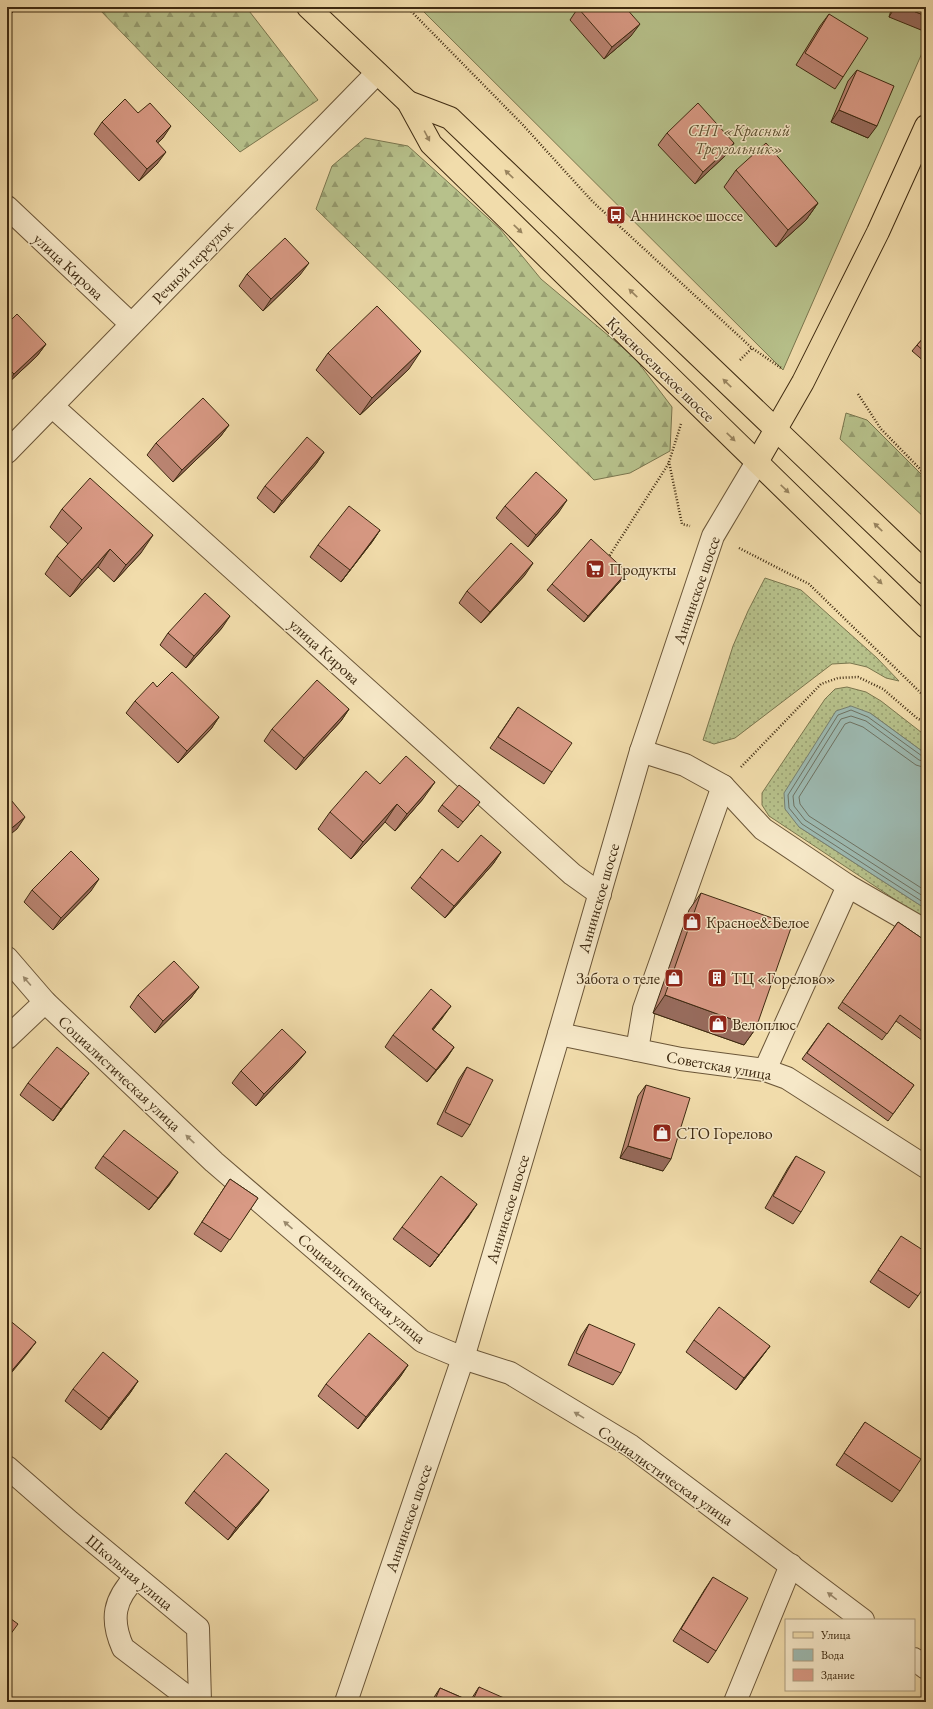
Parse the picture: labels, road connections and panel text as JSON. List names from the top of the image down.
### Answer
{
  "streets": {
    "main road": ["Красносельское шоссе", "Аннинское шоссе"],
    "street": [
      "Речной переулок",
      "улица Кирова",
      "Советская улица",
      "Социалистическая улица",
      "Школьная улица"
    ]
  },
  "crossings": [
    ["Речной переулок", "улица Кирова"],
    ["Речной переулок", "Красносельское шоссе"],
    ["улица Кирова", "Аннинское шоссе"],
    ["Красносельское шоссе", "Аннинское шоссе"],
    ["Аннинское шоссе", "Советская улица"],
    ["Аннинское шоссе", "Социалистическая улица"]
  ],
  "one_way": ["Социалистическая улица"],
  "parks": ["СНТ «Красный Треугольник»"],
  "places": {
    "bus stop": ["Аннинское шоссе"],
    "supermarket": ["Продукты"],
    "shop": [
      "Красное&Белое",
      "Забота о теле",
      "Велоплюс",
      "СТО Горелово"
    ],
    "building": ["ТЦ «Горелово»"]
  },
  "legend": ["Улица", "Вода", "Здание"]
}
